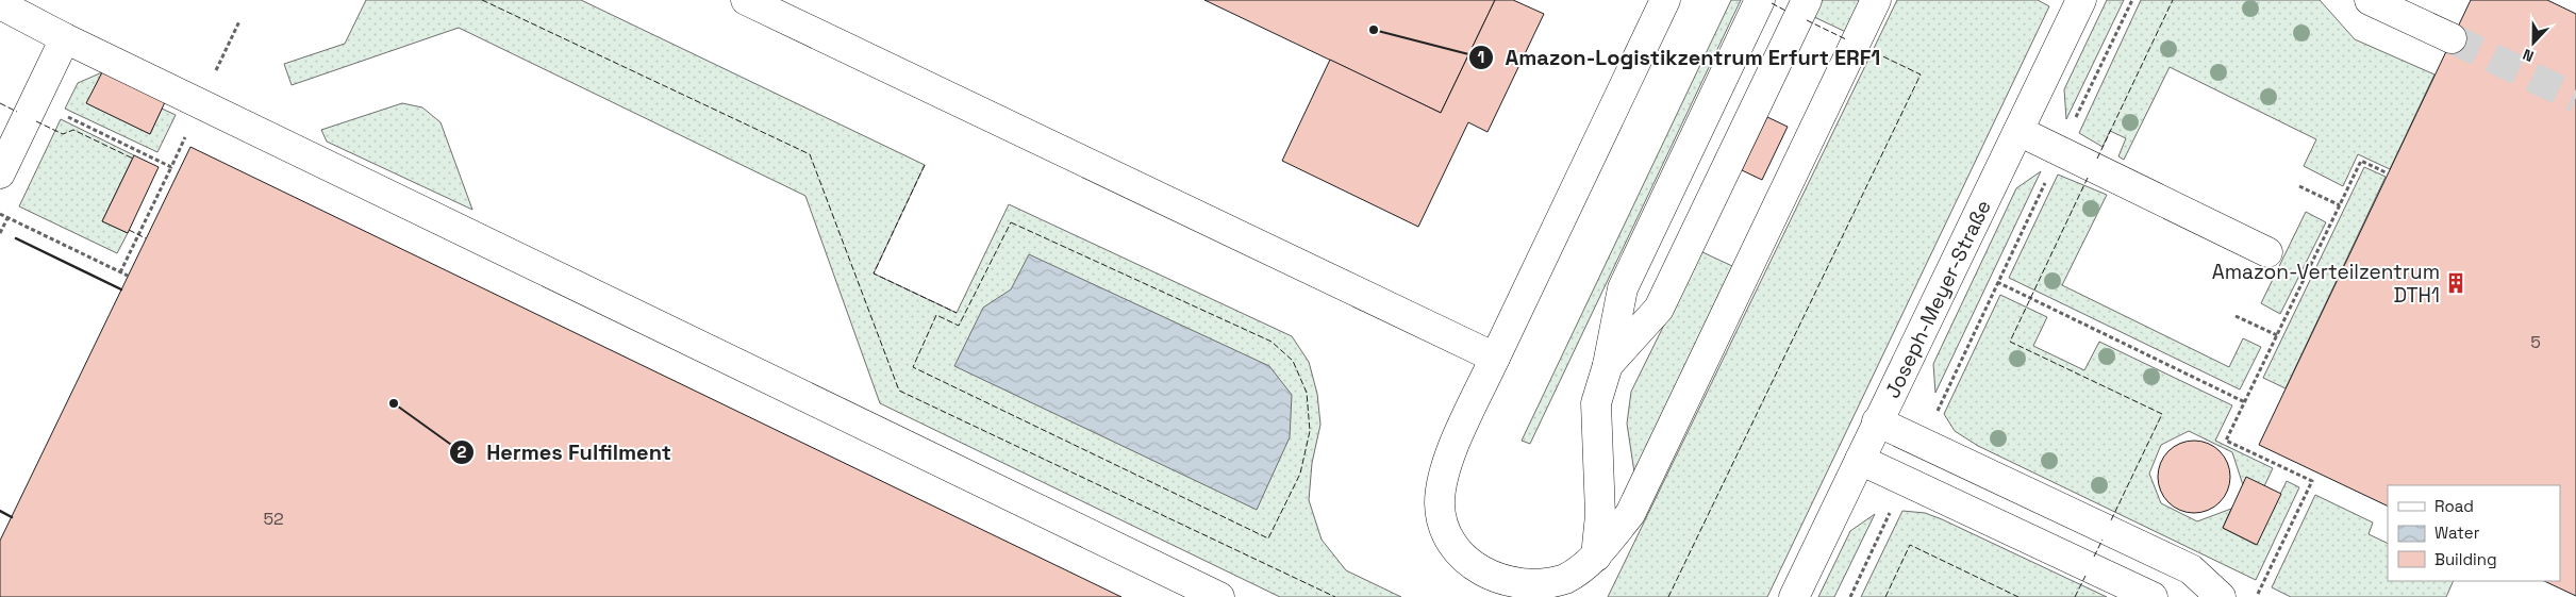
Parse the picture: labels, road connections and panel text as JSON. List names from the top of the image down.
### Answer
{
  "streets": {
    "street": ["Joseph-Meyer-Straße"]
  },
  "places": {
    "other": ["Amazon-Logistikzentrum Erfurt ERF1", "Hermes Fulfilment"],
    "building": ["Amazon-Verteilzentrum DTH1"]
  },
  "house_numbers": ["5", "52"],
  "legend": ["Road", "Water", "Building"],
  "north": "bottom"
}
